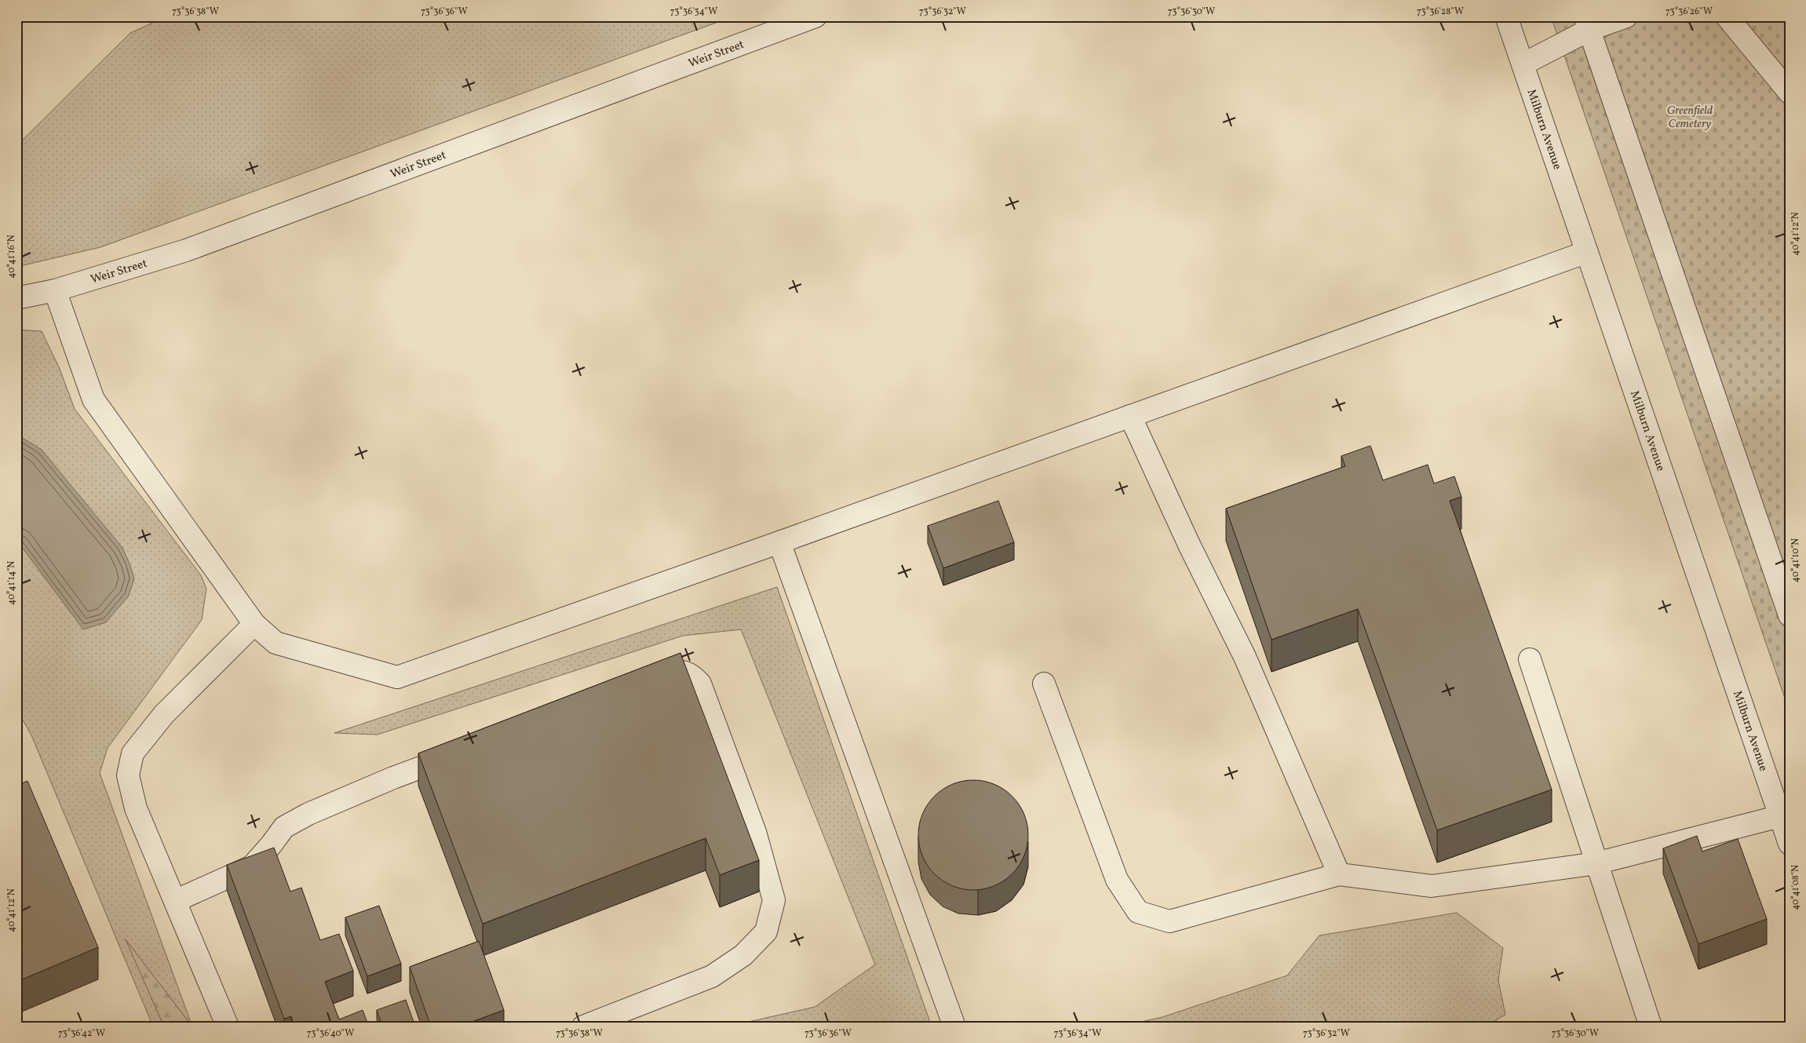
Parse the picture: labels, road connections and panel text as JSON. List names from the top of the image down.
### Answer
{
  "streets": {
    "street": ["Weir Street", "Milburn Avenue"]
  },
  "parks": ["Greenfield Cemetery"],
  "coordinates": [
    "73°36'38\"W",
    "73°36'36\"W",
    "73°36'34\"W",
    "73°36'32\"W",
    "73°36'30\"W",
    "73°36'28\"W",
    "73°36'26\"W",
    "40°41'12\"N",
    "40°41'16\"N",
    "40°41'10\"N",
    "40°41'14\"N",
    "40°41'08\"N",
    "73°36'42\"W",
    "73°36'40\"W"
  ]
}
